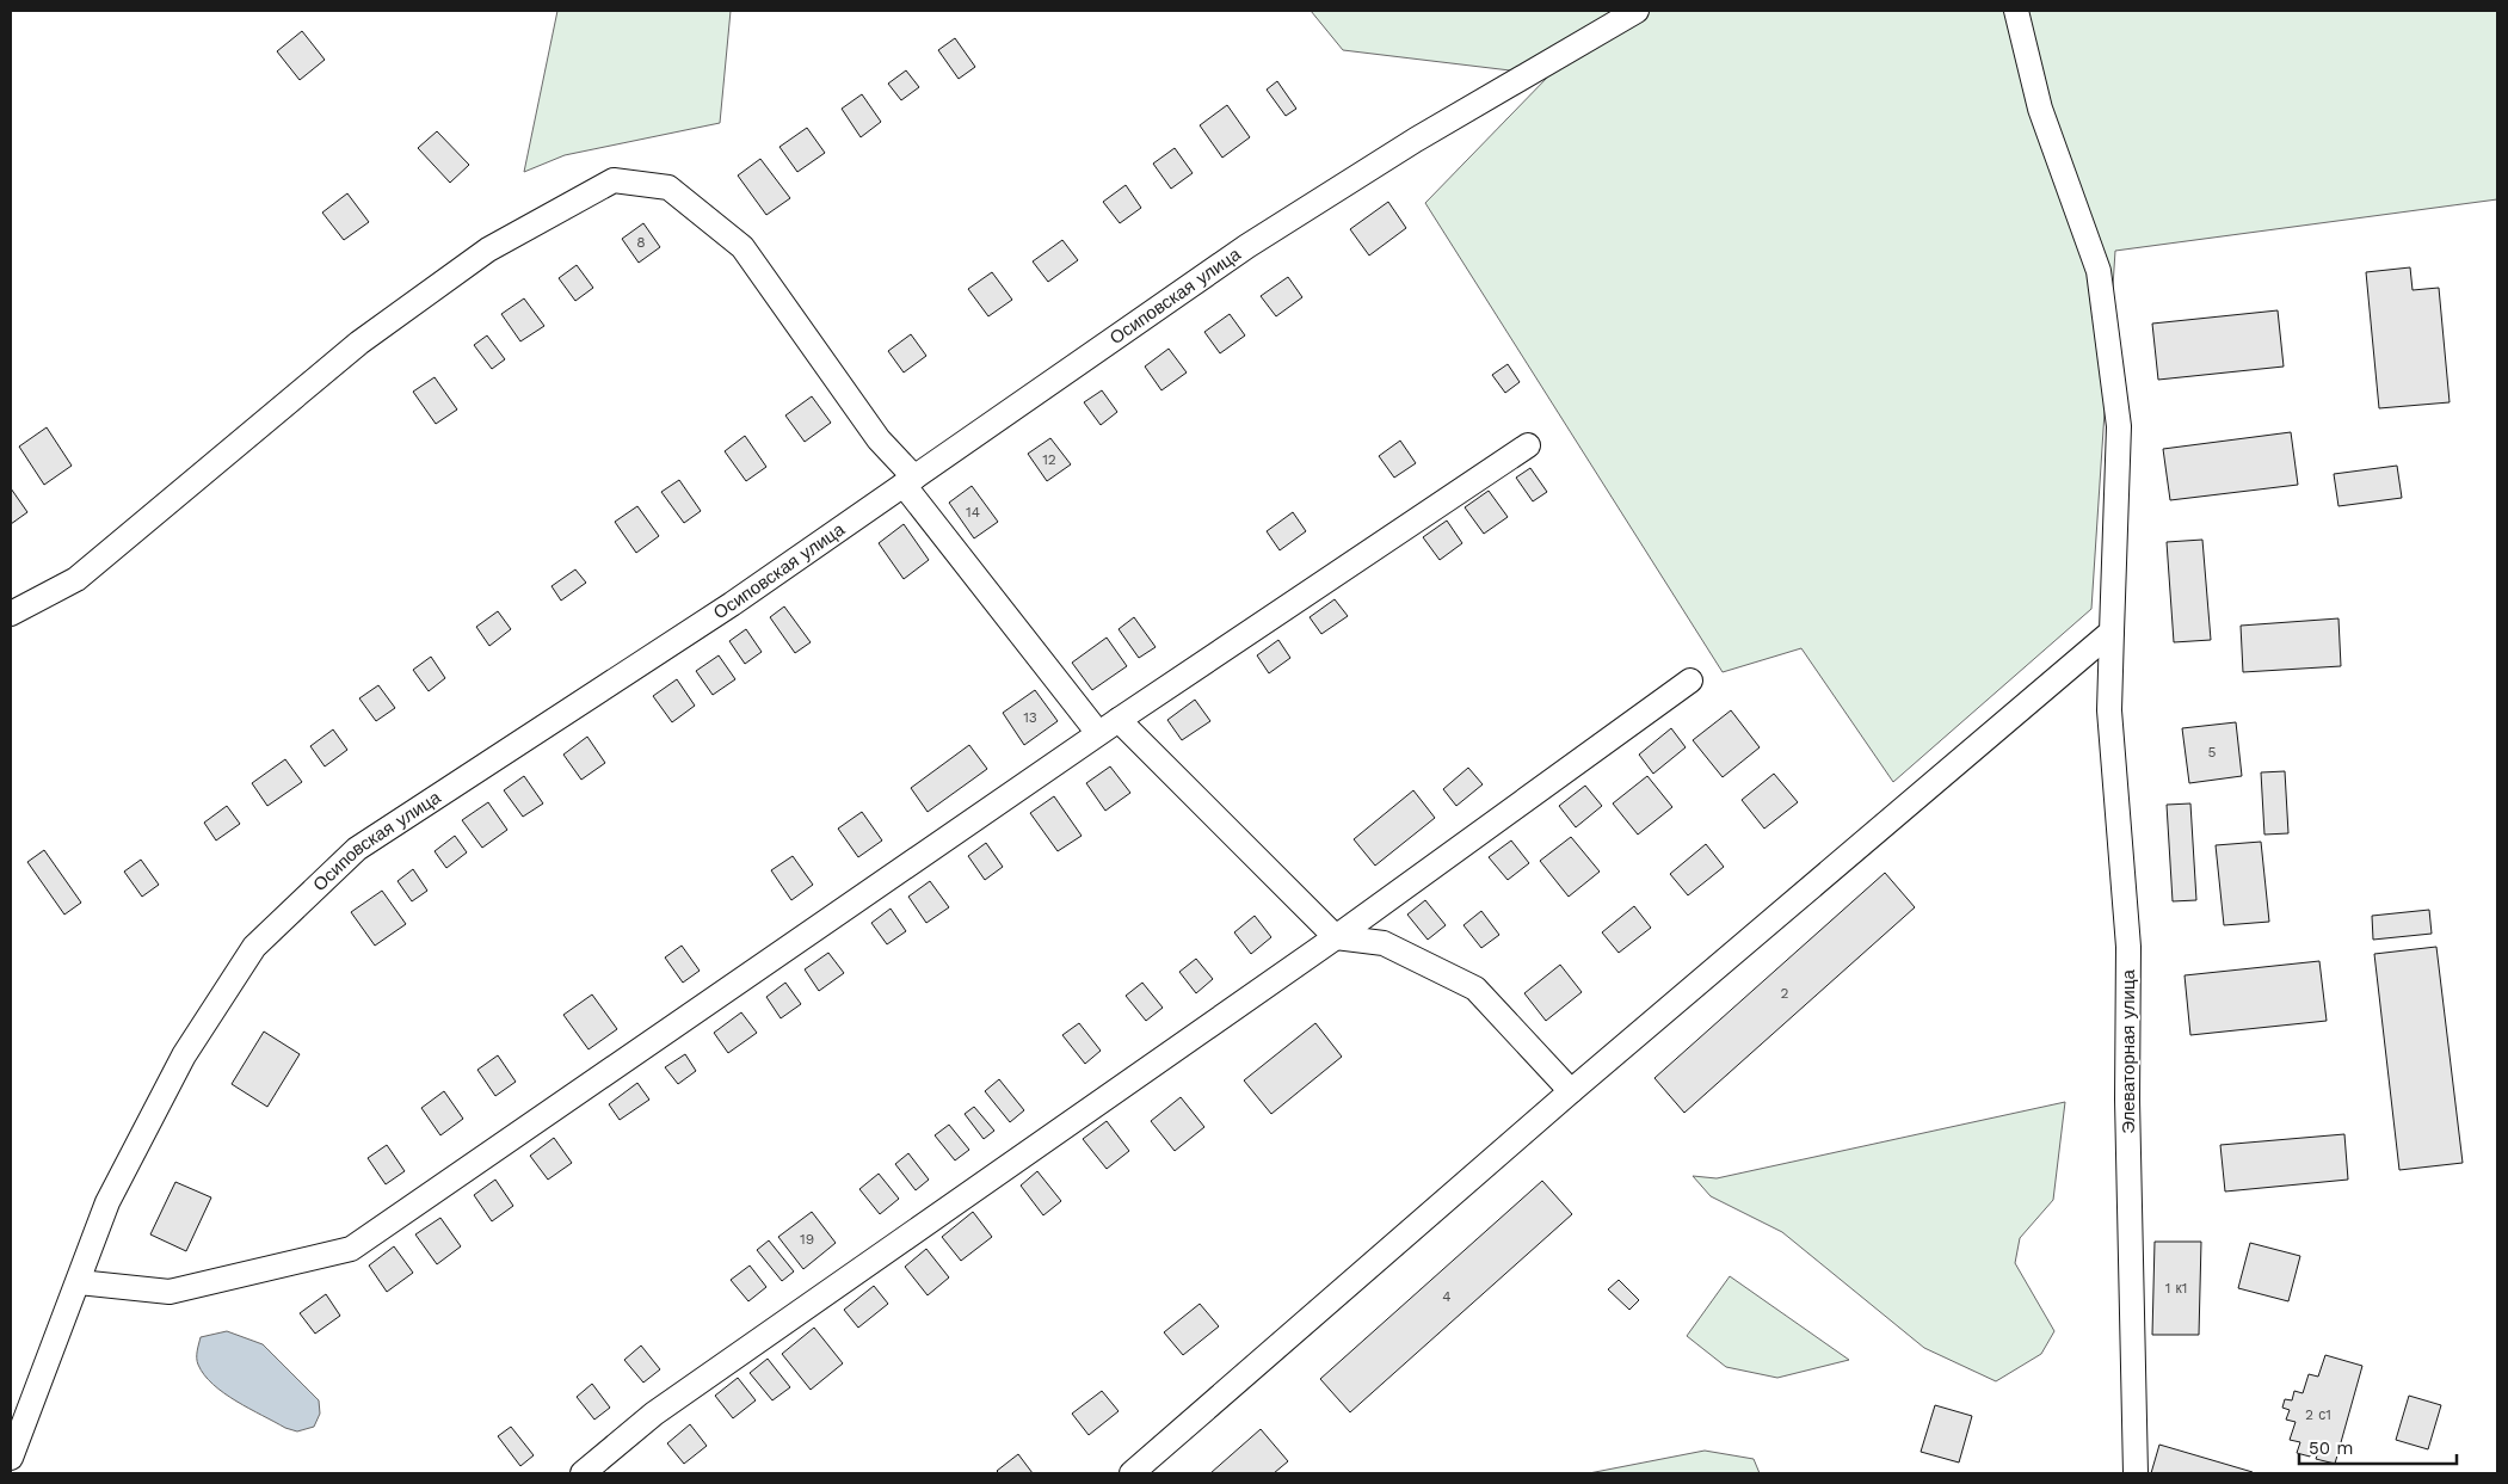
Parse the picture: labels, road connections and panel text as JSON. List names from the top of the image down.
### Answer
{
  "streets": {
    "street": ["Осиповская улица", "Элеваторная улица"]
  },
  "house_numbers": [
    "8",
    "12",
    "14",
    "13",
    "5",
    "2",
    "19",
    "1 к1",
    "4",
    "2 с1"
  ],
  "scale_bar": "50 m"
}
